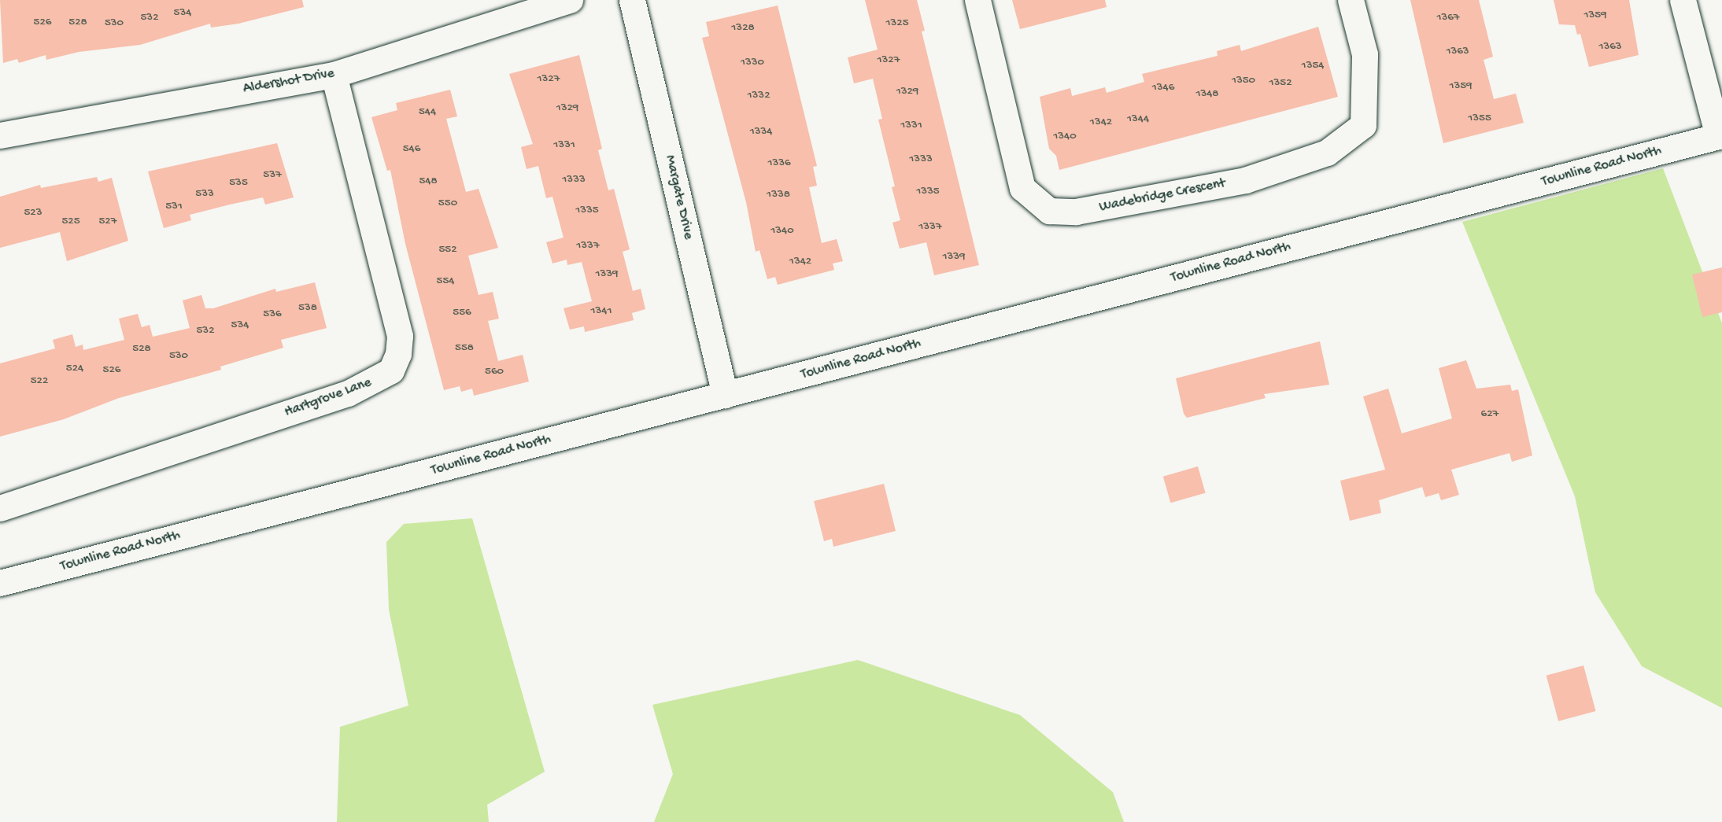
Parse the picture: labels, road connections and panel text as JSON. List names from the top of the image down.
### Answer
{
  "streets": {
    "street": [
      "Aldershot Drive",
      "Townline Road North",
      "Wadebridge Crescent",
      "Margate Drive",
      "Hartgrove Lane"
    ]
  },
  "crossings": [
    ["Aldershot Drive", "Hartgrove Lane"],
    ["Townline Road North", "Margate Drive"]
  ],
  "house_numbers": [
    "534",
    "1359",
    "532",
    "1367",
    "526",
    "528",
    "530",
    "1325",
    "1328",
    "1363",
    "1363",
    "1327",
    "1330",
    "1354",
    "1327",
    "1350",
    "1352",
    "1359",
    "1346",
    "1329",
    "1348",
    "1332",
    "1329",
    "544",
    "1355",
    "1344",
    "1342",
    "1331",
    "1334",
    "1340",
    "1331",
    "546",
    "1333",
    "1336",
    "537",
    "1333",
    "548",
    "535",
    "1335",
    "533",
    "1338",
    "550",
    "531",
    "1335",
    "523",
    "525",
    "527",
    "1337",
    "1340",
    "1337",
    "552",
    "1339",
    "1342",
    "1339",
    "554",
    "538",
    "1341",
    "556",
    "536",
    "534",
    "532",
    "558",
    "528",
    "530",
    "524",
    "526",
    "560",
    "522",
    "627"
  ]
}
